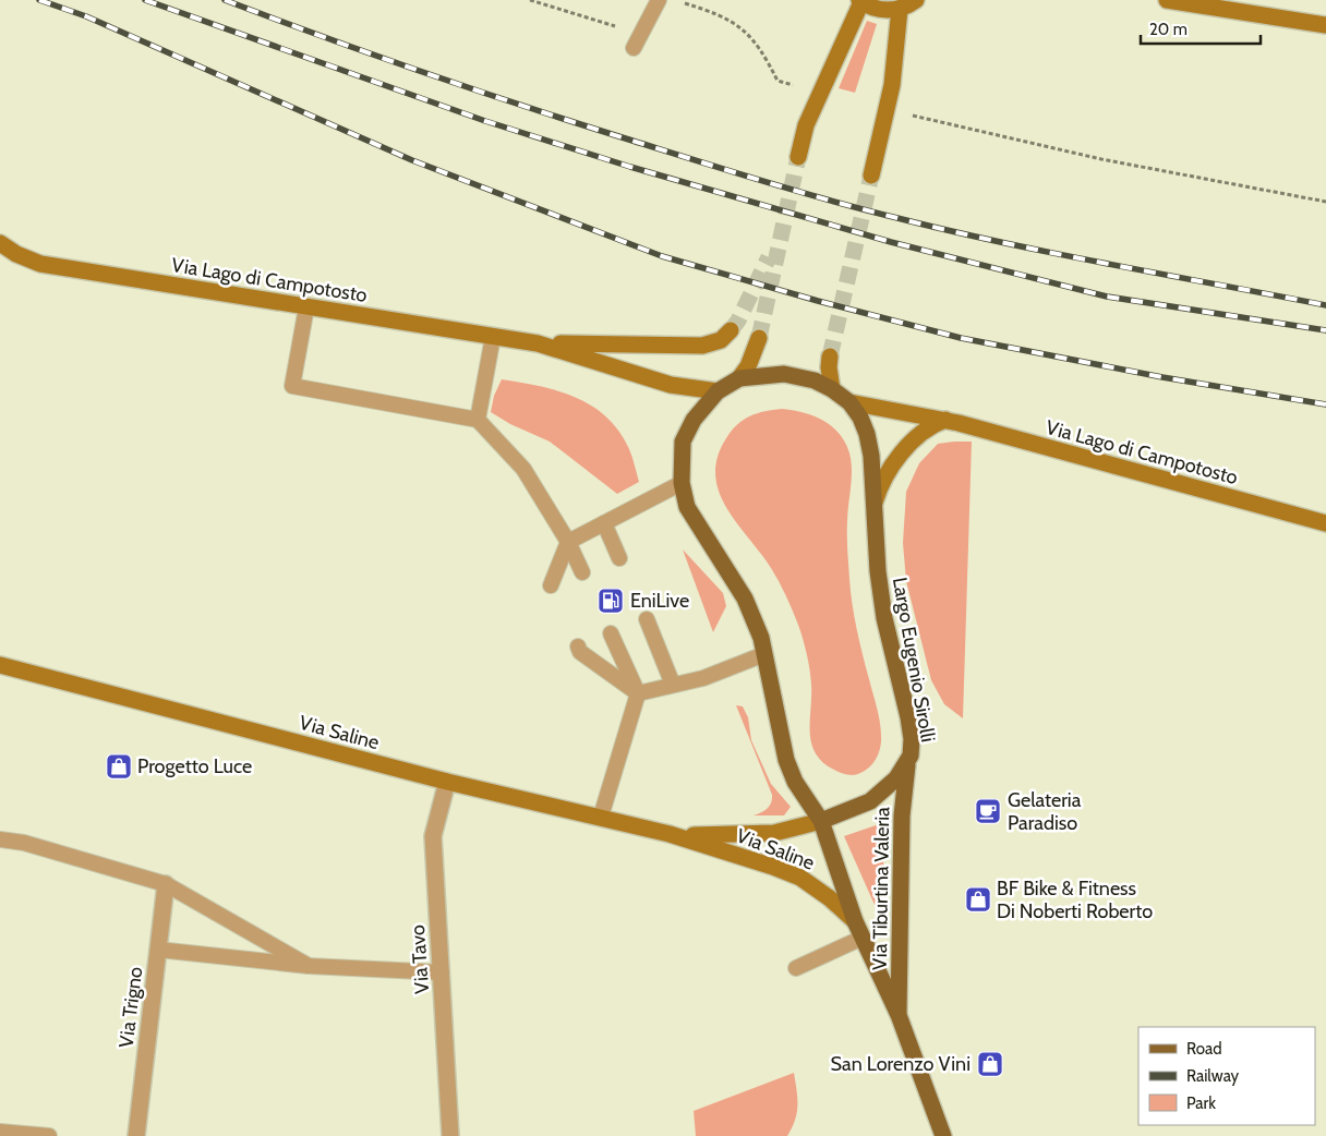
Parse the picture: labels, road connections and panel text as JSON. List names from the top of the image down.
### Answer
{
  "streets": {
    "main road": ["Largo Eugenio Sirolli", "Via Tiburtina Valeria"],
    "street": [
      "Via Lago di Campotosto",
      "Via Saline",
      "Via Tavo",
      "Via Trigno"
    ]
  },
  "crossings": [
    ["Via Lago di Campotosto", "Largo Eugenio Sirolli"],
    ["Largo Eugenio Sirolli", "Via Saline"],
    ["Largo Eugenio Sirolli", "Via Tiburtina Valeria"],
    ["Via Saline", "Via Tiburtina Valeria"],
    ["Via Saline", "Via Tavo"]
  ],
  "places": {
    "fuel station": ["EniLive"],
    "shop": ["Progetto Luce", "BF Bike & Fitness Di Noberti Roberto", "San Lorenzo Vini"],
    "cafe": ["Gelateria Paradiso"]
  },
  "legend": ["Road", "Railway", "Park"],
  "scale_bar": "20 m"
}
